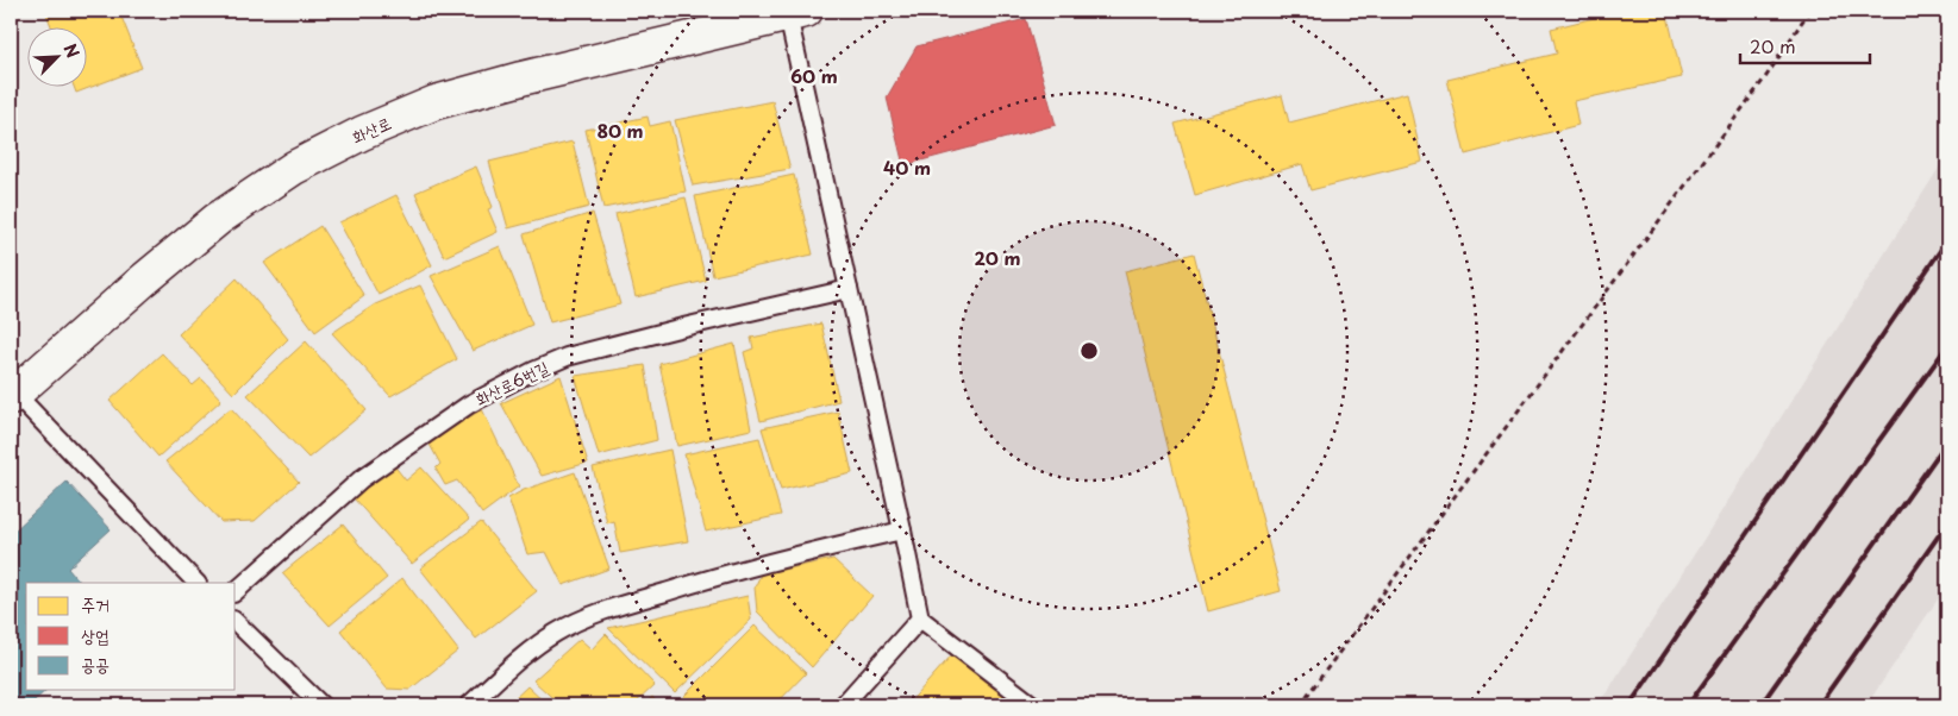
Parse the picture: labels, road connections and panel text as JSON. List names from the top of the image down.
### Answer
{
  "streets": {
    "street": ["화산로"],
    "lane": ["화산로6번길"]
  },
  "legend": ["주거", "상업", "공공"],
  "scale_bar": "20 m",
  "north": "top right",
  "rings": [
    "60 m",
    "80 m",
    "40 m",
    "20 m"
  ]
}
